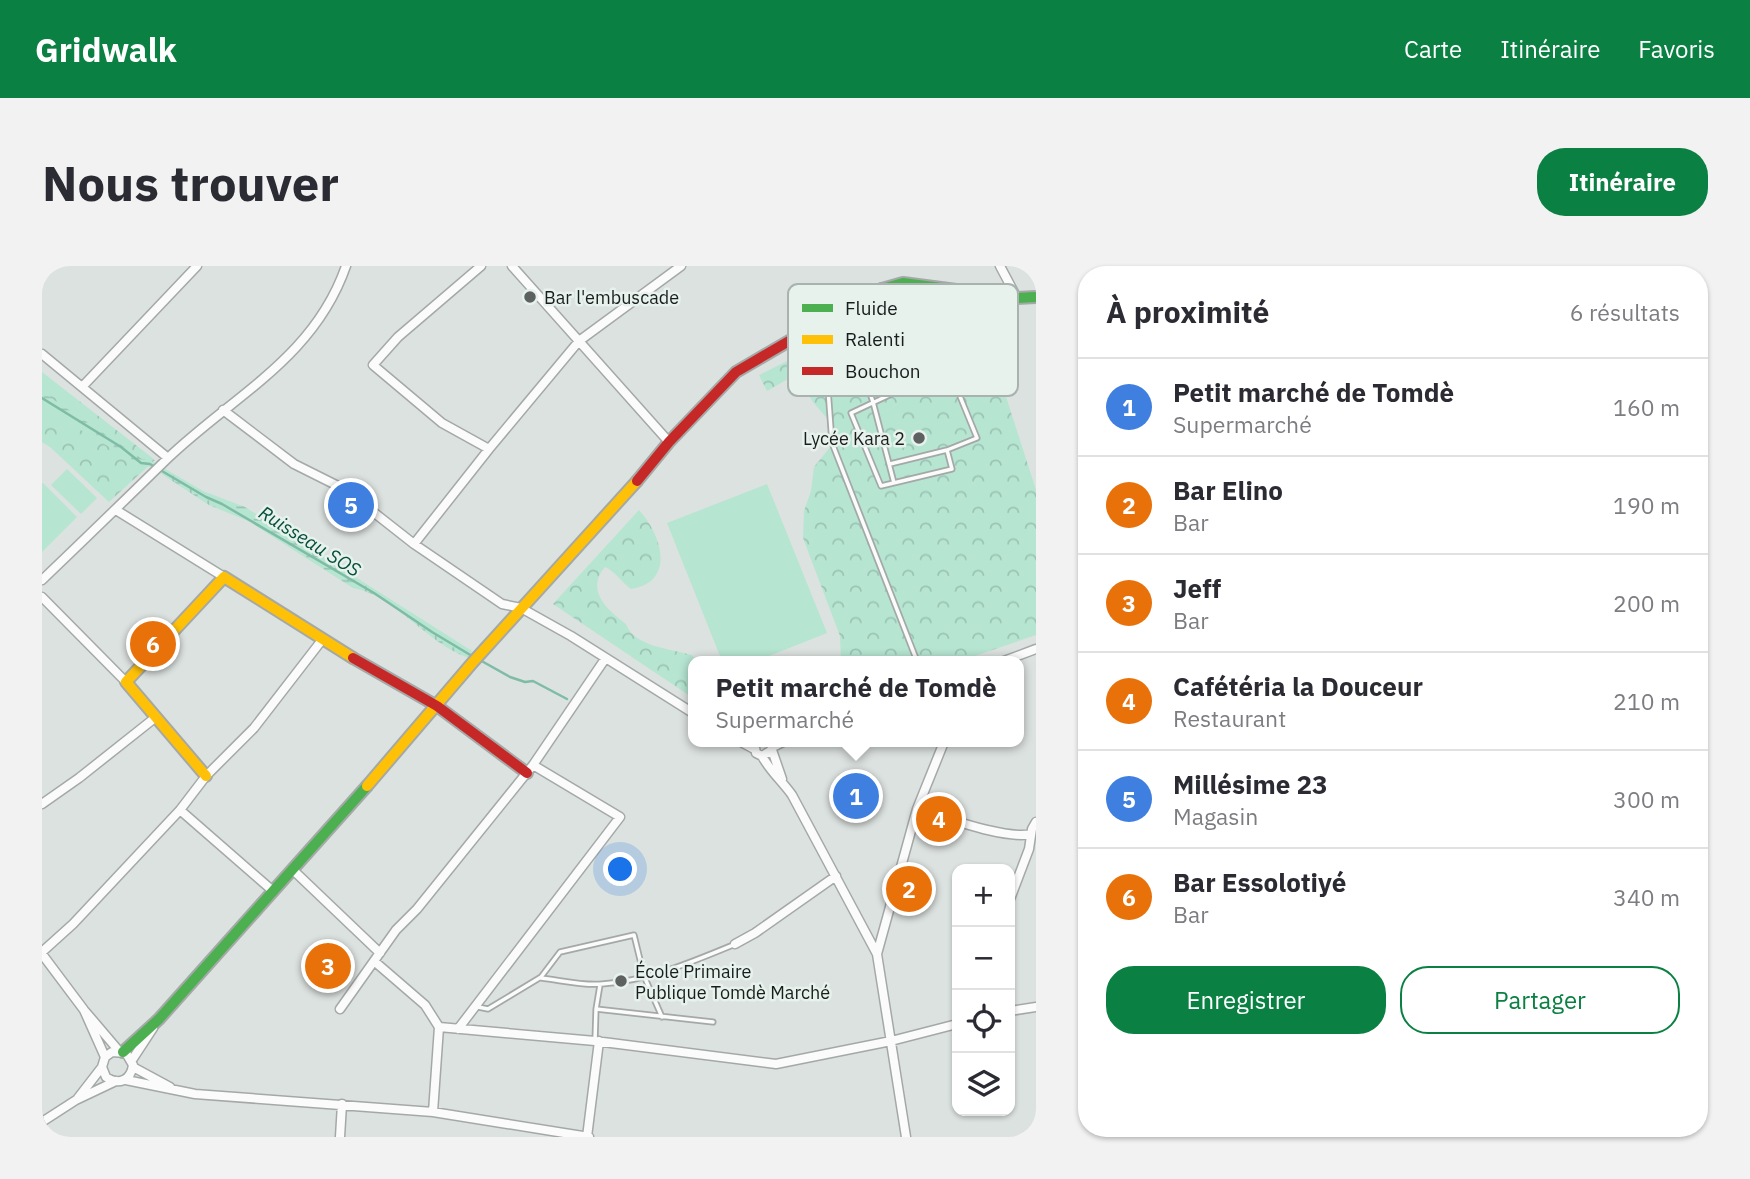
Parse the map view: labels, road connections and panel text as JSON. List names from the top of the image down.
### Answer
{
  "water": ["Ruisseau SOS"],
  "places": ["Bar l'embuscade", "Lycée Kara 2", "École Primaire Publique Tomdè Marché"],
  "legend": ["Fluide", "Ralenti", "Bouchon"],
  "page": {
    "header": "Gridwalk",
    "nav": ["Carte", "Itinéraire", "Favoris"],
    "buttons": [
      "Itinéraire",
      ["Enregistrer", "Partager"]
    ],
    "title": "Nous trouver",
    "heading": ["À proximité", "6 résultats"],
    "list": [
      {
        "mark": "1",
        "name": "Petit marché de Tomdè",
        "note": "Supermarché",
        "value": "160 m"
      },
      {
        "mark": "2",
        "name": "Bar Elino",
        "note": "Bar",
        "value": "190 m"
      },
      {
        "mark": "3",
        "name": "Jeff",
        "note": "Bar",
        "value": "200 m"
      },
      {
        "mark": "4",
        "name": "Cafétéria la Douceur",
        "note": "Restaurant",
        "value": "210 m"
      },
      {
        "mark": "5",
        "name": "Millésime 23",
        "note": "Magasin",
        "value": "300 m"
      },
      {
        "mark": "6",
        "name": "Bar Essolotiyé",
        "note": "Bar",
        "value": "340 m"
      }
    ],
    "pins": [
      "5",
      "6",
      "1",
      "4",
      "2",
      "3"
    ],
    "popup": ["Petit marché de Tomdè", "Supermarché"],
    "map_buttons": ["+", "−"]
  }
}
